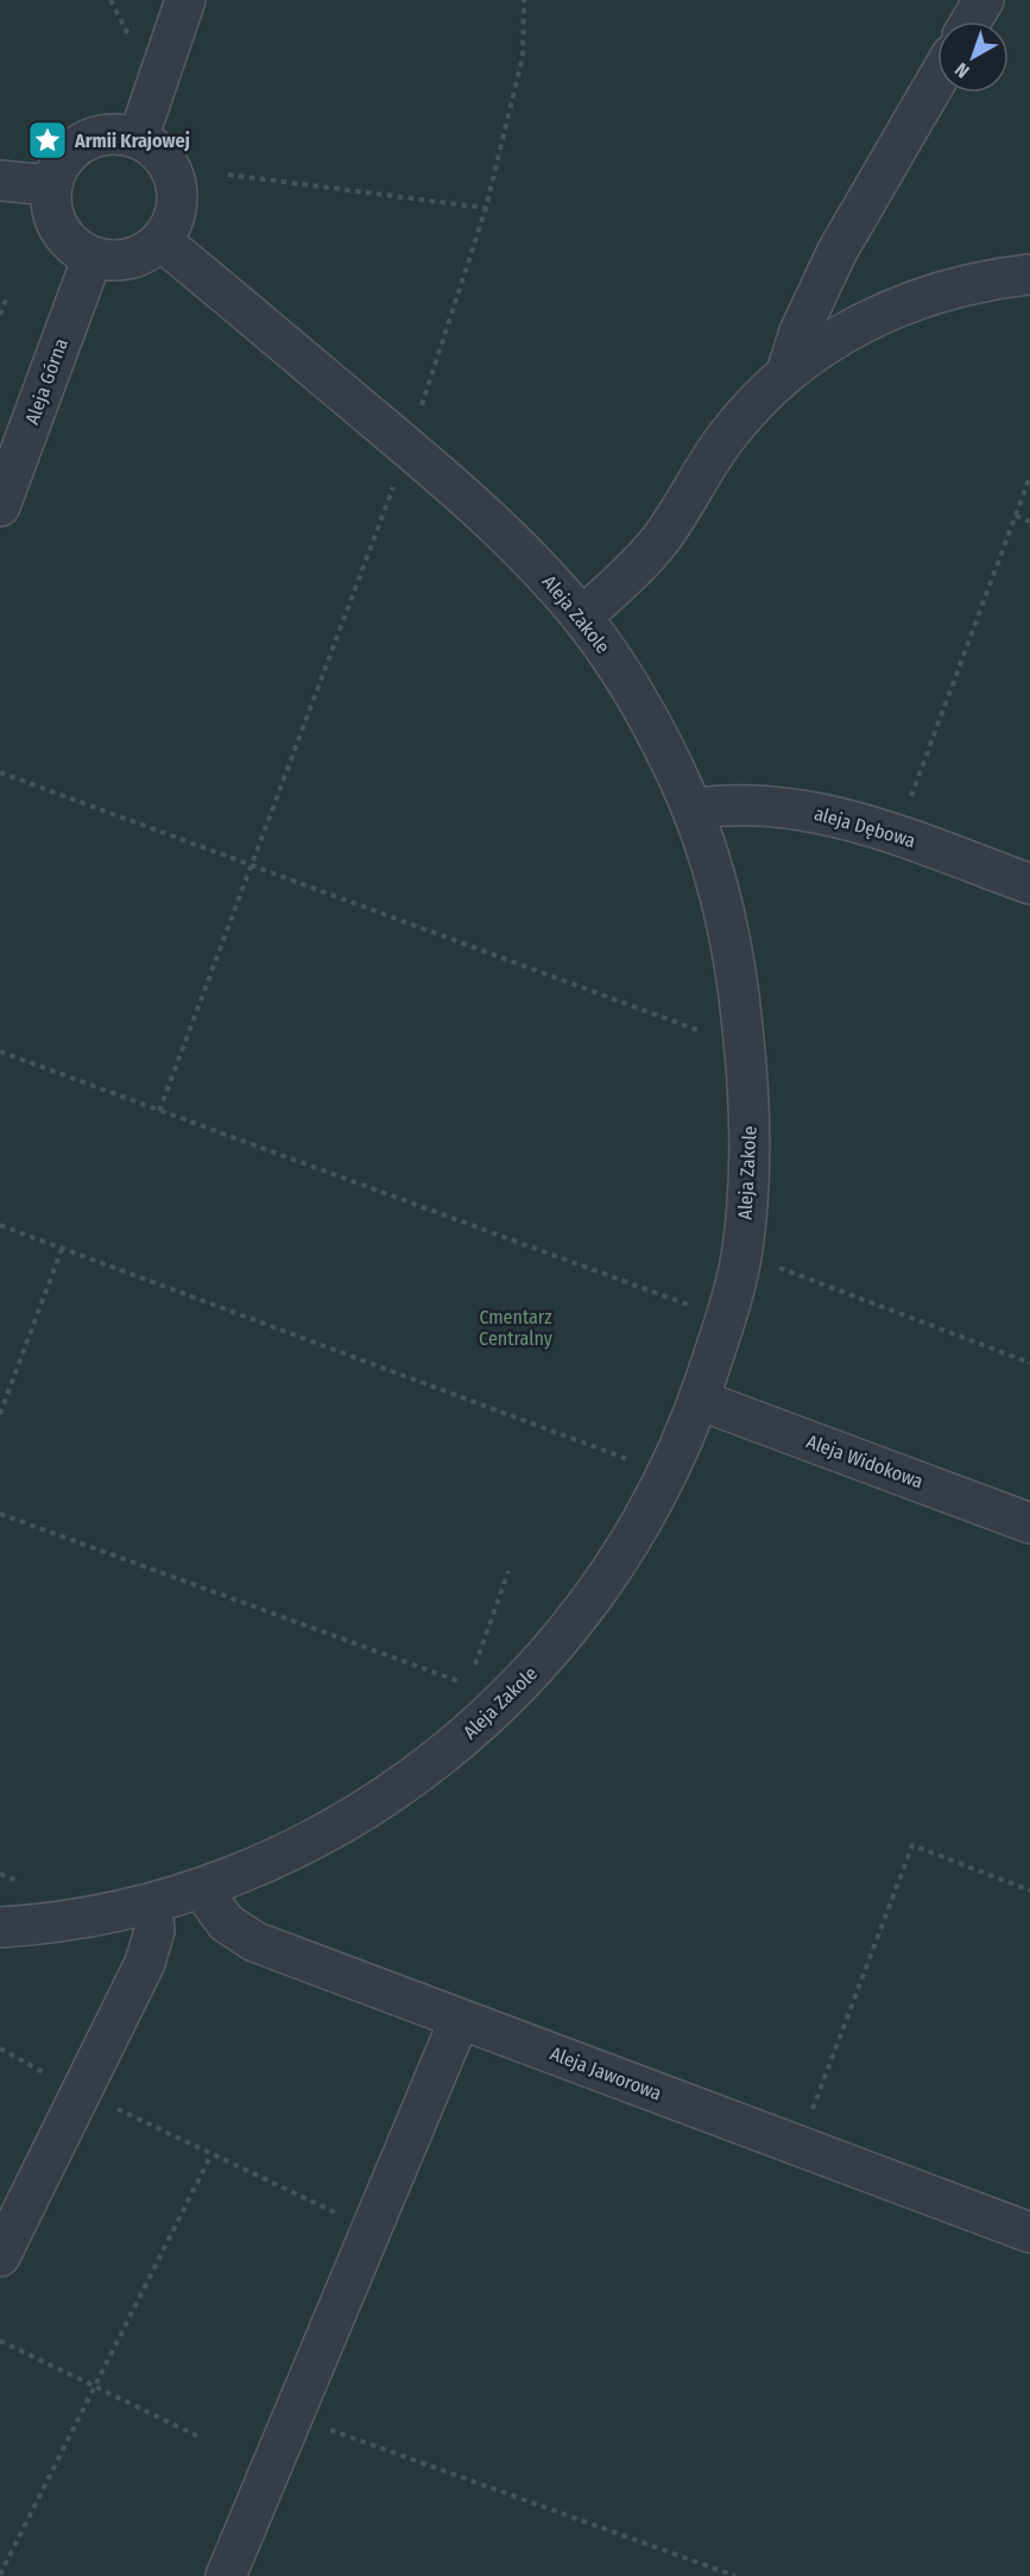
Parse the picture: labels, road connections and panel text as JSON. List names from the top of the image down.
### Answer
{
  "streets": {
    "street": [
      "Aleja Górna",
      "Aleja Zakole",
      "aleja Dębowa",
      "Aleja Widokowa",
      "Aleja Jaworowa"
    ]
  },
  "crossings": [
    ["Aleja Górna", "Aleja Zakole"],
    ["Aleja Zakole", "aleja Dębowa"],
    ["Aleja Zakole", "Aleja Widokowa"],
    ["Aleja Zakole", "Aleja Jaworowa"]
  ],
  "parks": ["Cmentarz Centralny"],
  "places": {
    "place": ["Armii Krajowej"]
  },
  "north": "bottom left"
}
